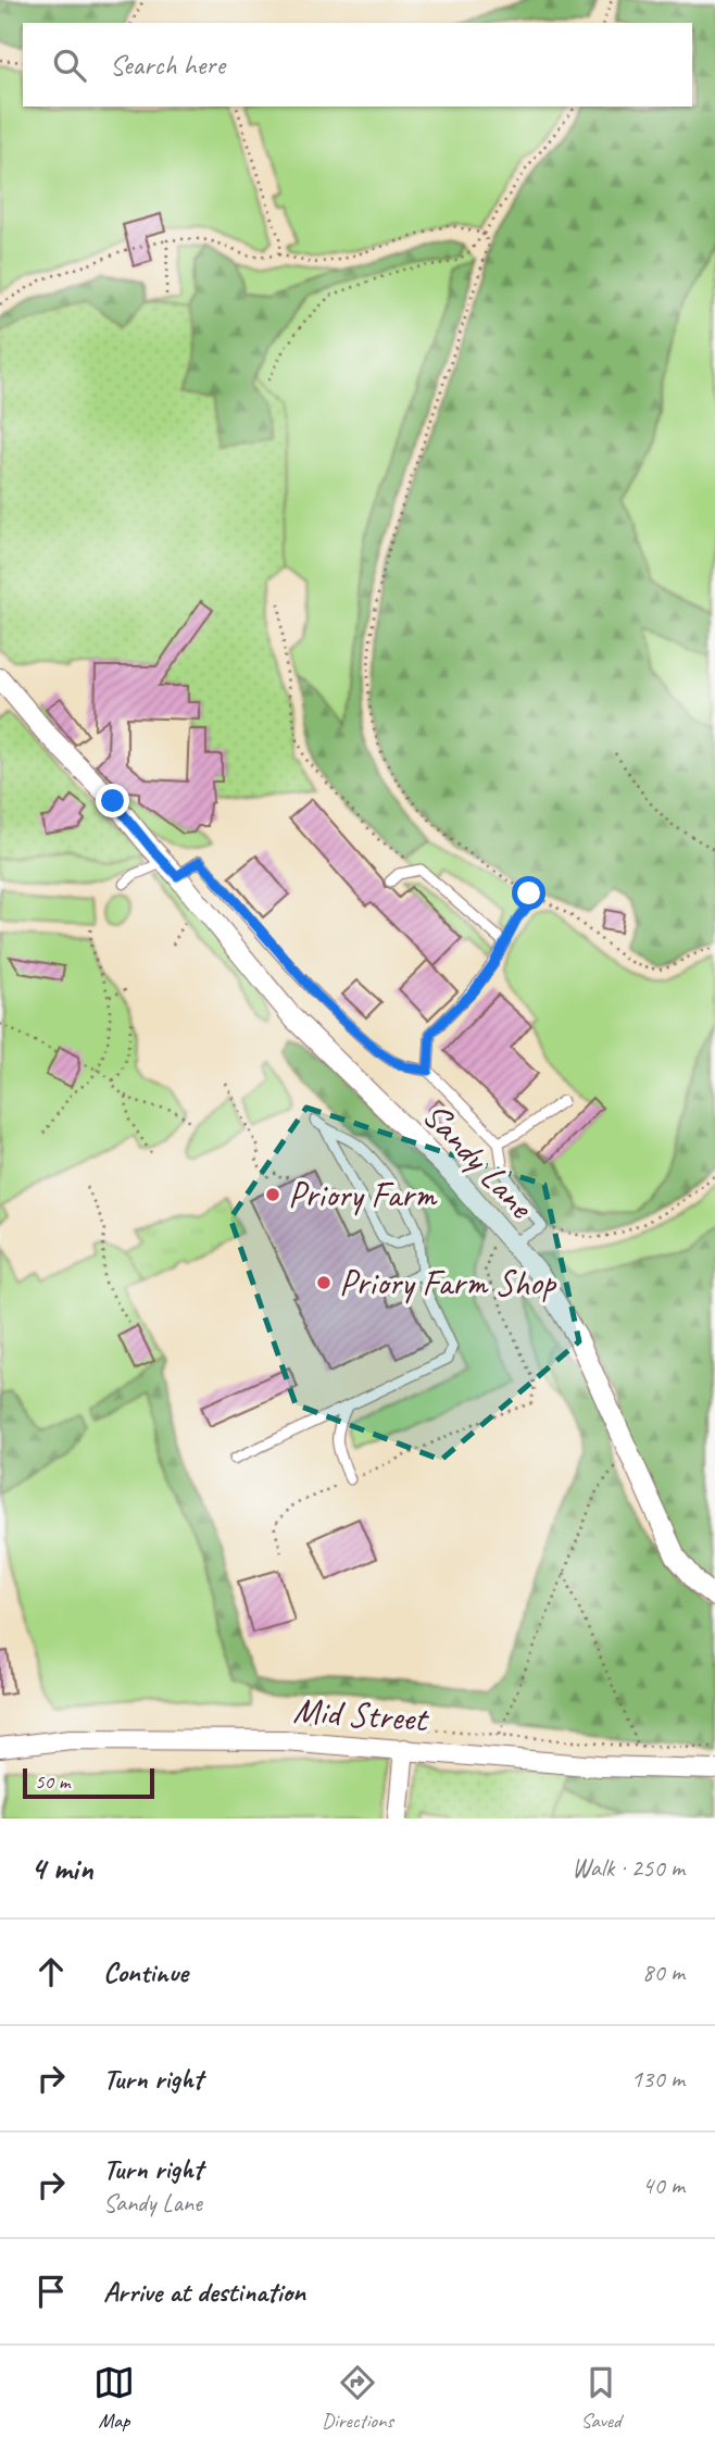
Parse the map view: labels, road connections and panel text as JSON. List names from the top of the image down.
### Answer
{
  "streets": {
    "street": ["Sandy Lane", "Mid Street"]
  },
  "places": ["Priory Farm", "Priory Farm Shop"],
  "scale_bar": "50 m",
  "page": {
    "search": "Search here",
    "scale": "50 m",
    "heading": ["4 min", "Walk · 250 m"],
    "list": [
      ["Continue", "80 m"],
      ["Turn right", "130 m"],
      ["Turn right", "Sandy Lane", "40 m"],
      "Arrive at destination"
    ],
    "nav": ["Map", "Directions", "Saved"]
  }
}
